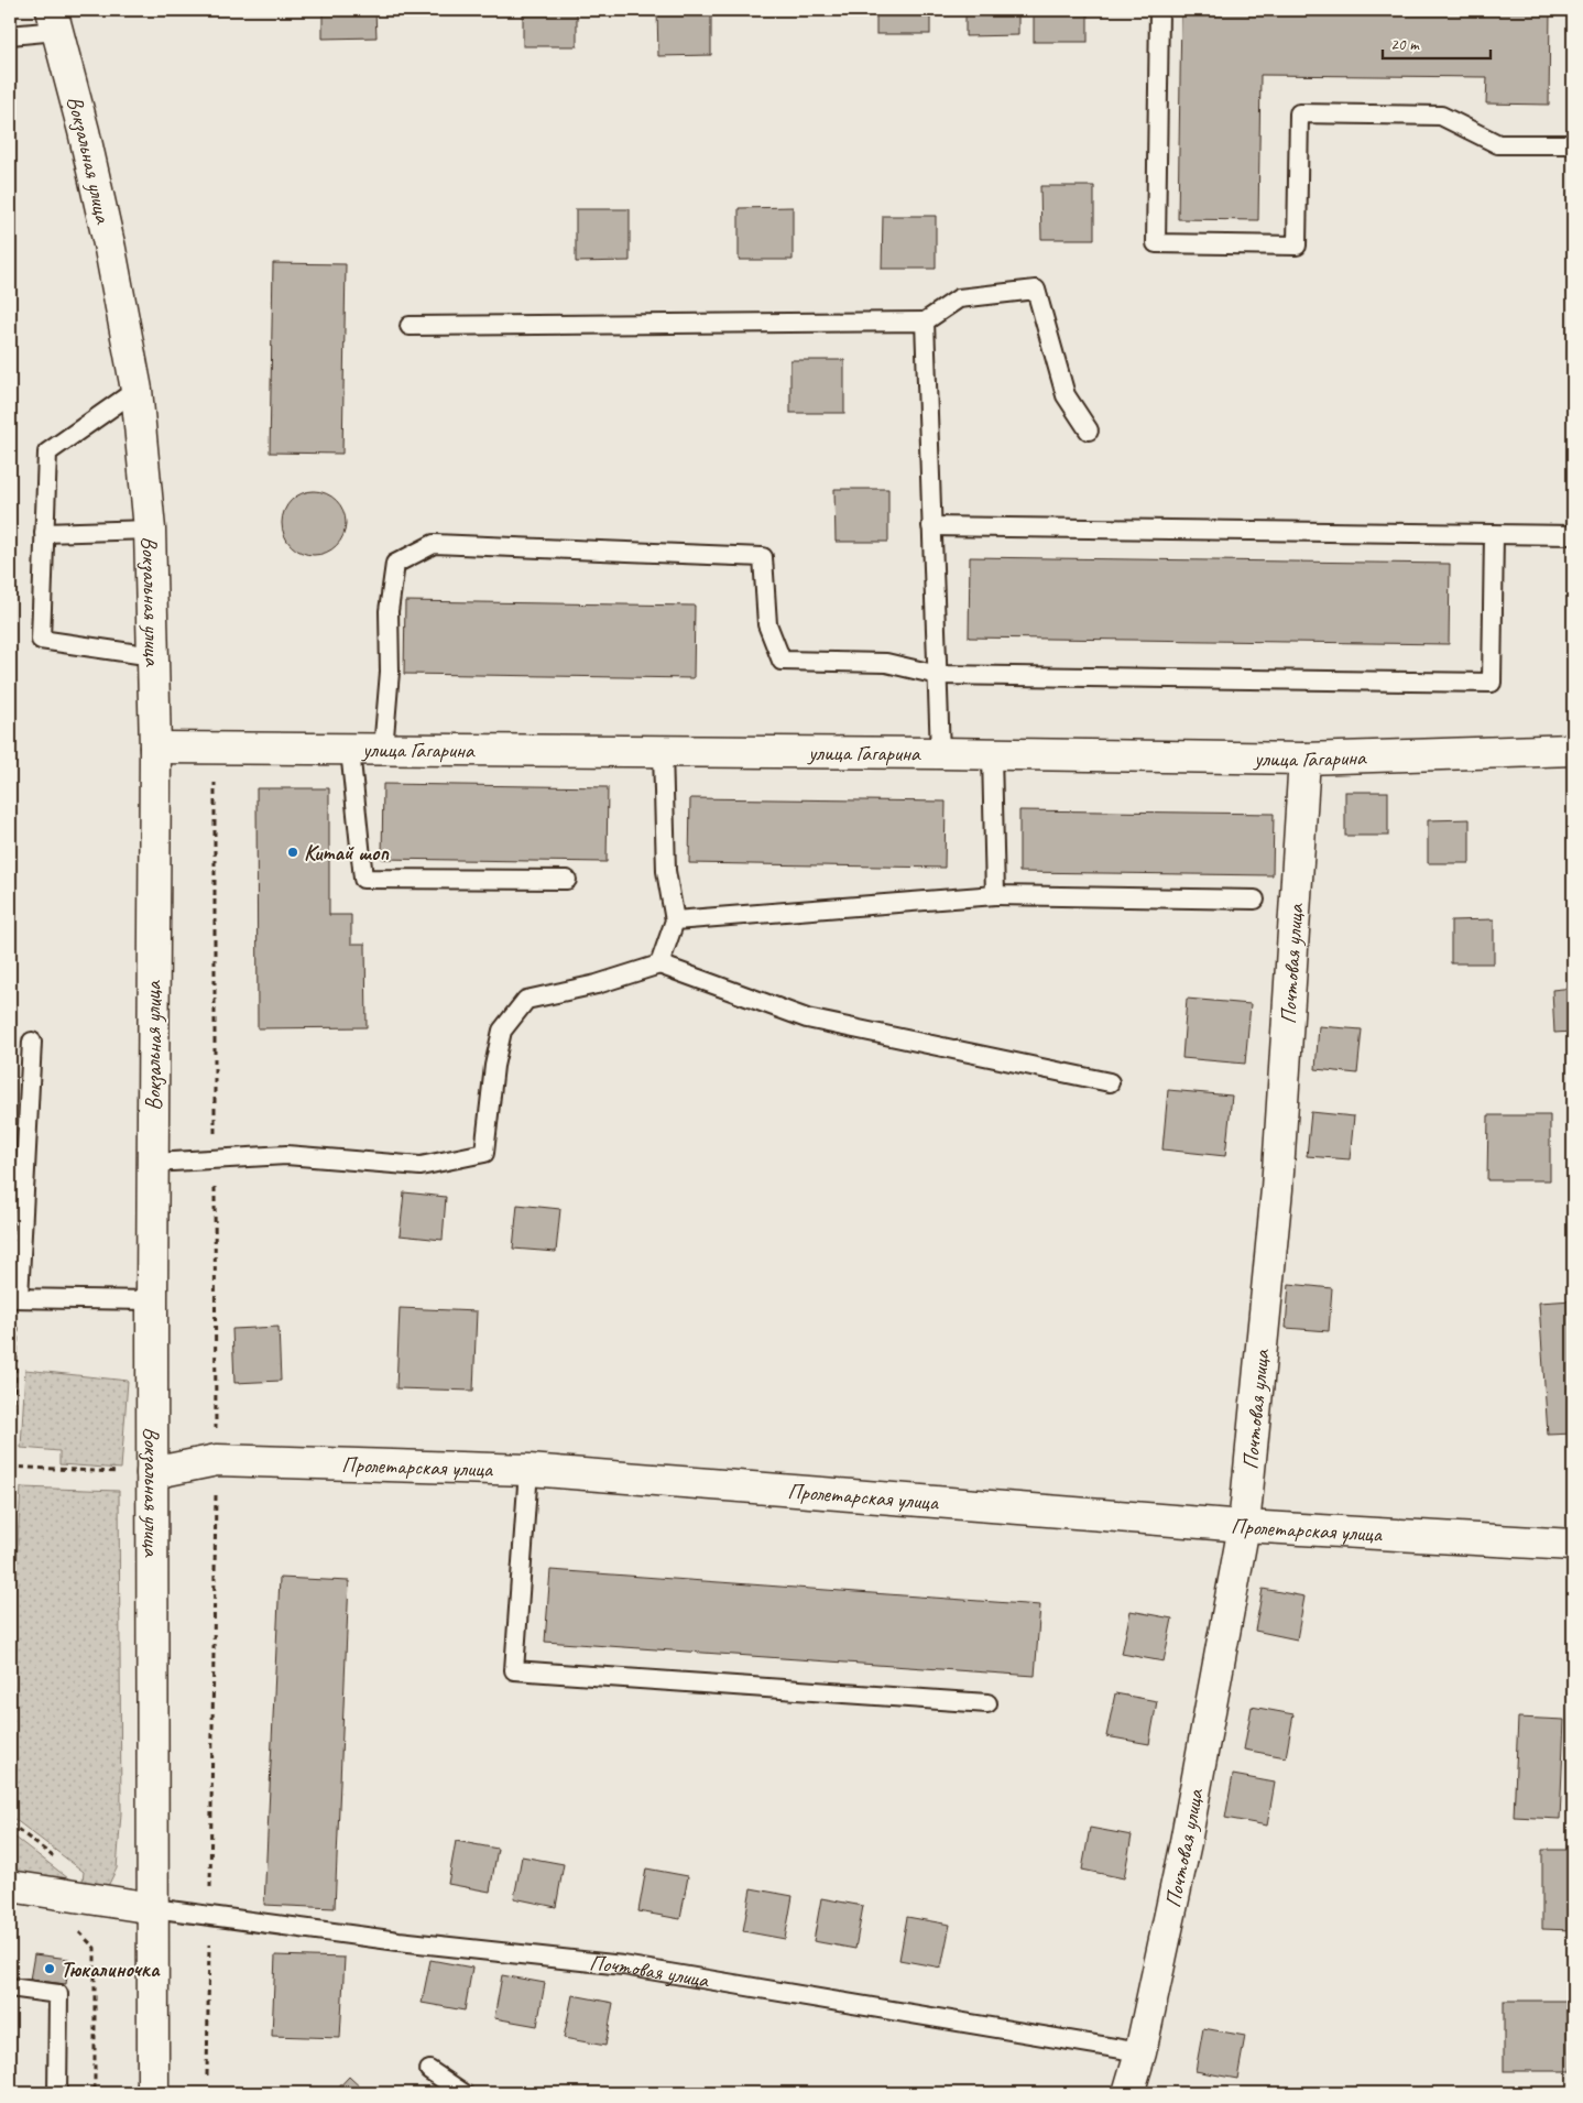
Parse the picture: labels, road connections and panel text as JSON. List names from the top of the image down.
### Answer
{
  "streets": {
    "street": [
      "Вокзальная улица",
      "улица Гагарина",
      "Почтовая улица",
      "Пролетарская улица"
    ]
  },
  "crossings": [
    ["Вокзальная улица", "улица Гагарина"],
    ["Вокзальная улица", "Почтовая улица"],
    ["Вокзальная улица", "Пролетарская улица"],
    ["улица Гагарина", "Почтовая улица"],
    ["Почтовая улица", "Пролетарская улица"]
  ],
  "places": ["Китай шоп", "Тюкалиночка"],
  "scale_bar": "20 m"
}
